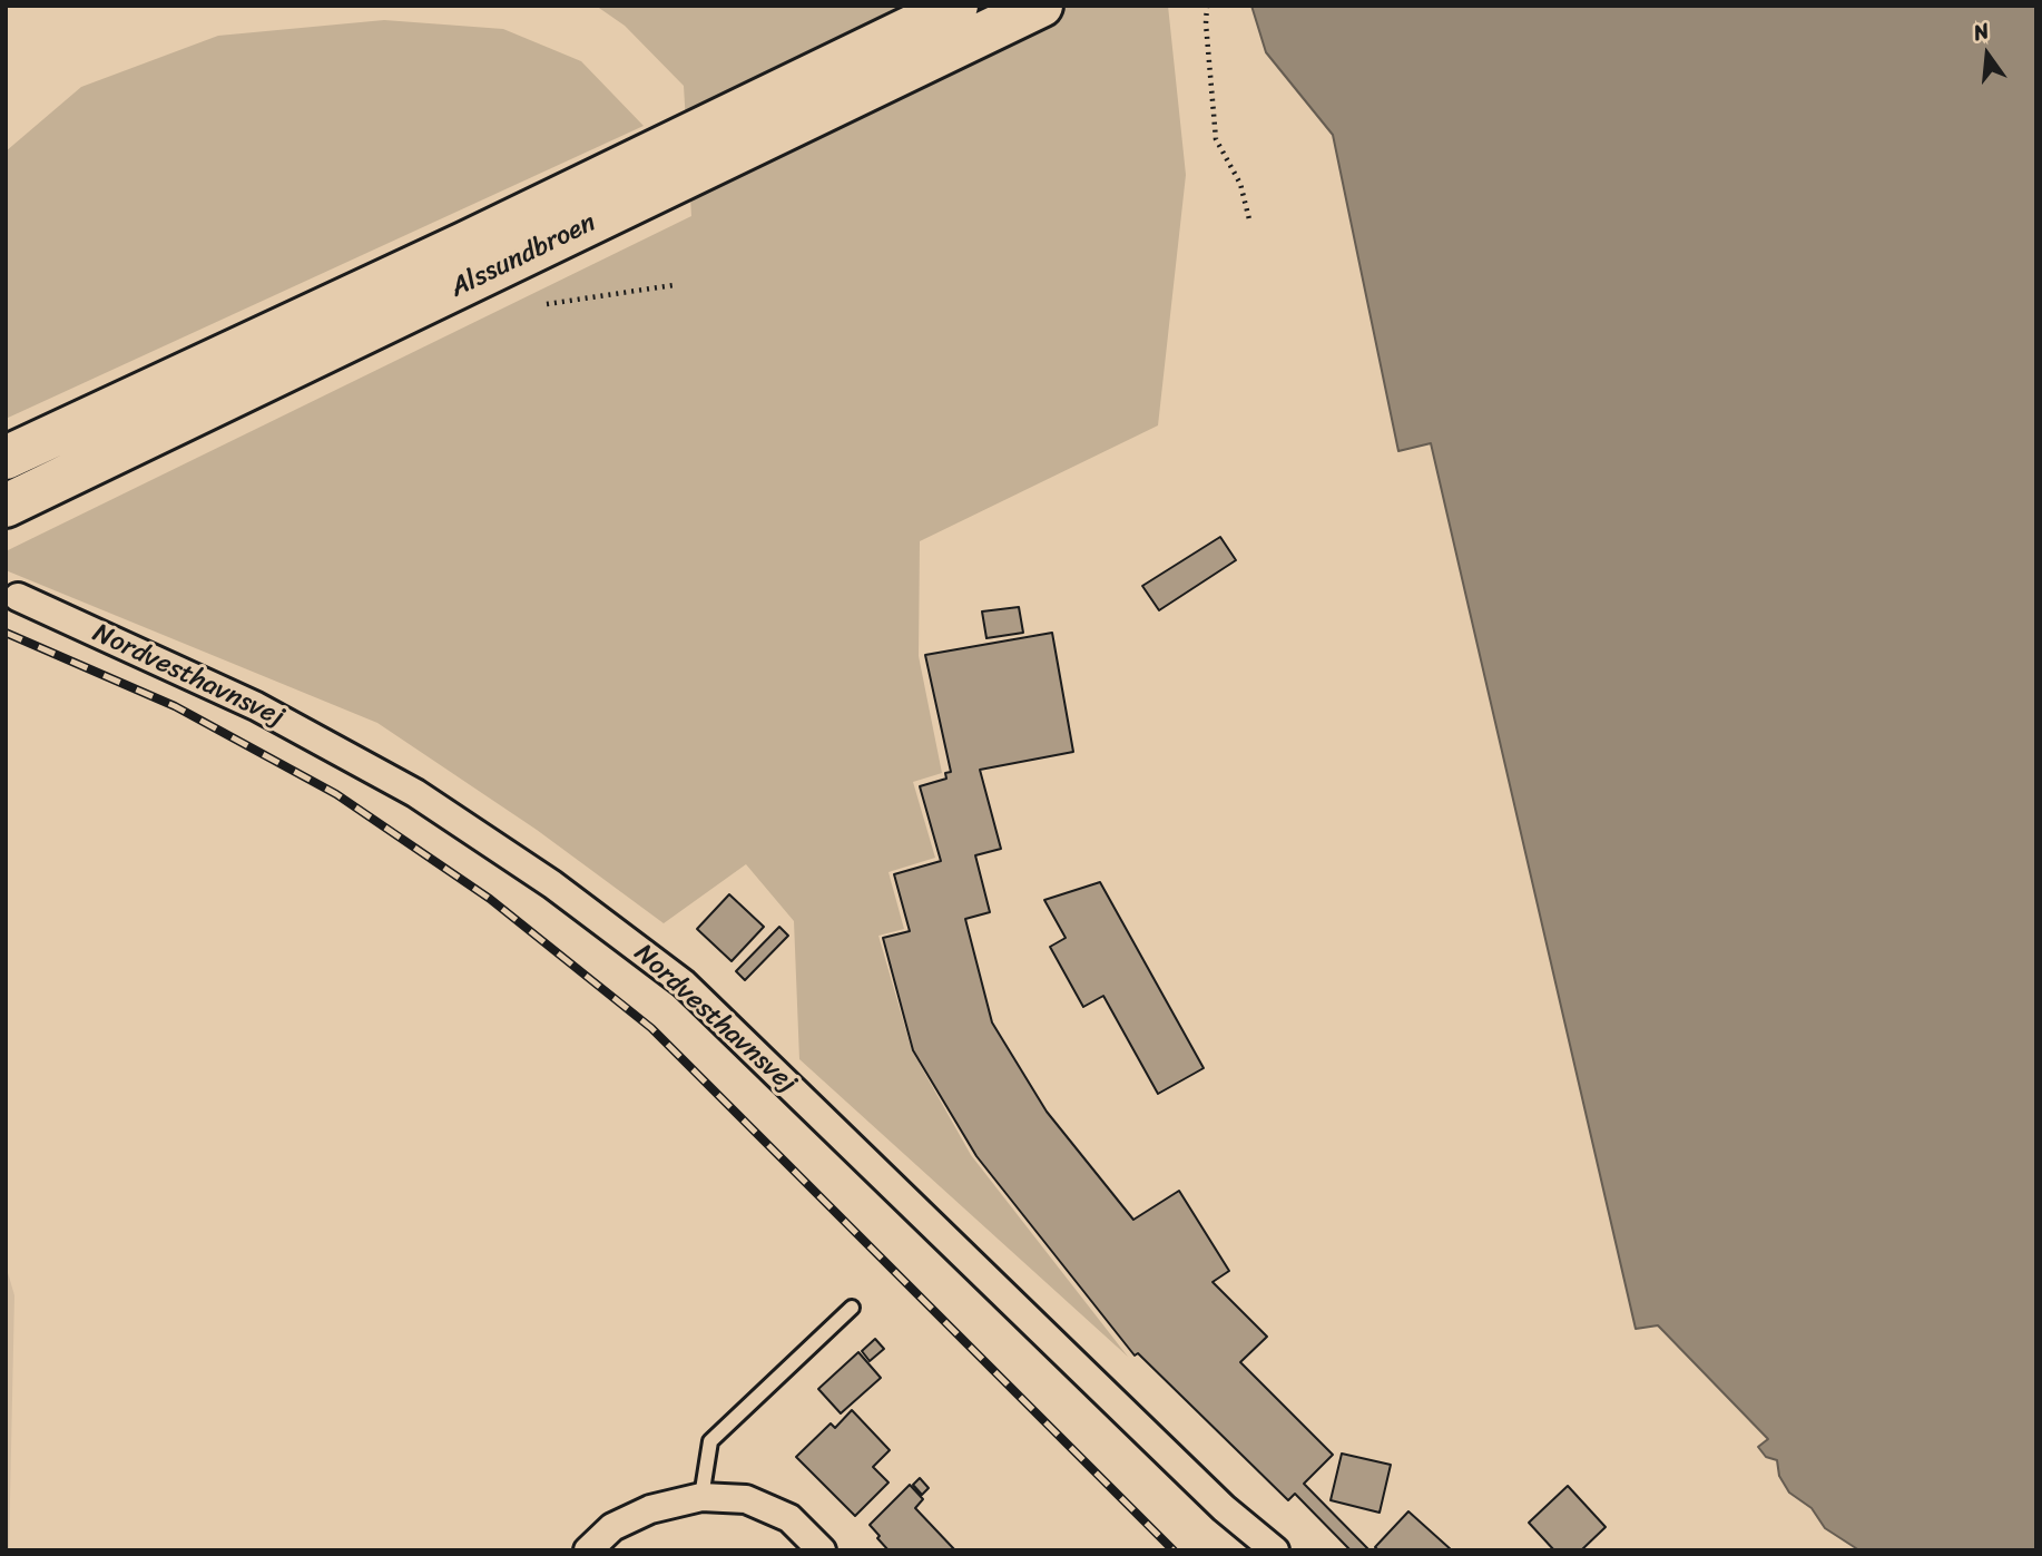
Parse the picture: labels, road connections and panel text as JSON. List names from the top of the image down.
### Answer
{
  "streets": {
    "highway": ["Alssundbroen"],
    "street": ["Nordvesthavnsvej"]
  },
  "north": "top"
}
